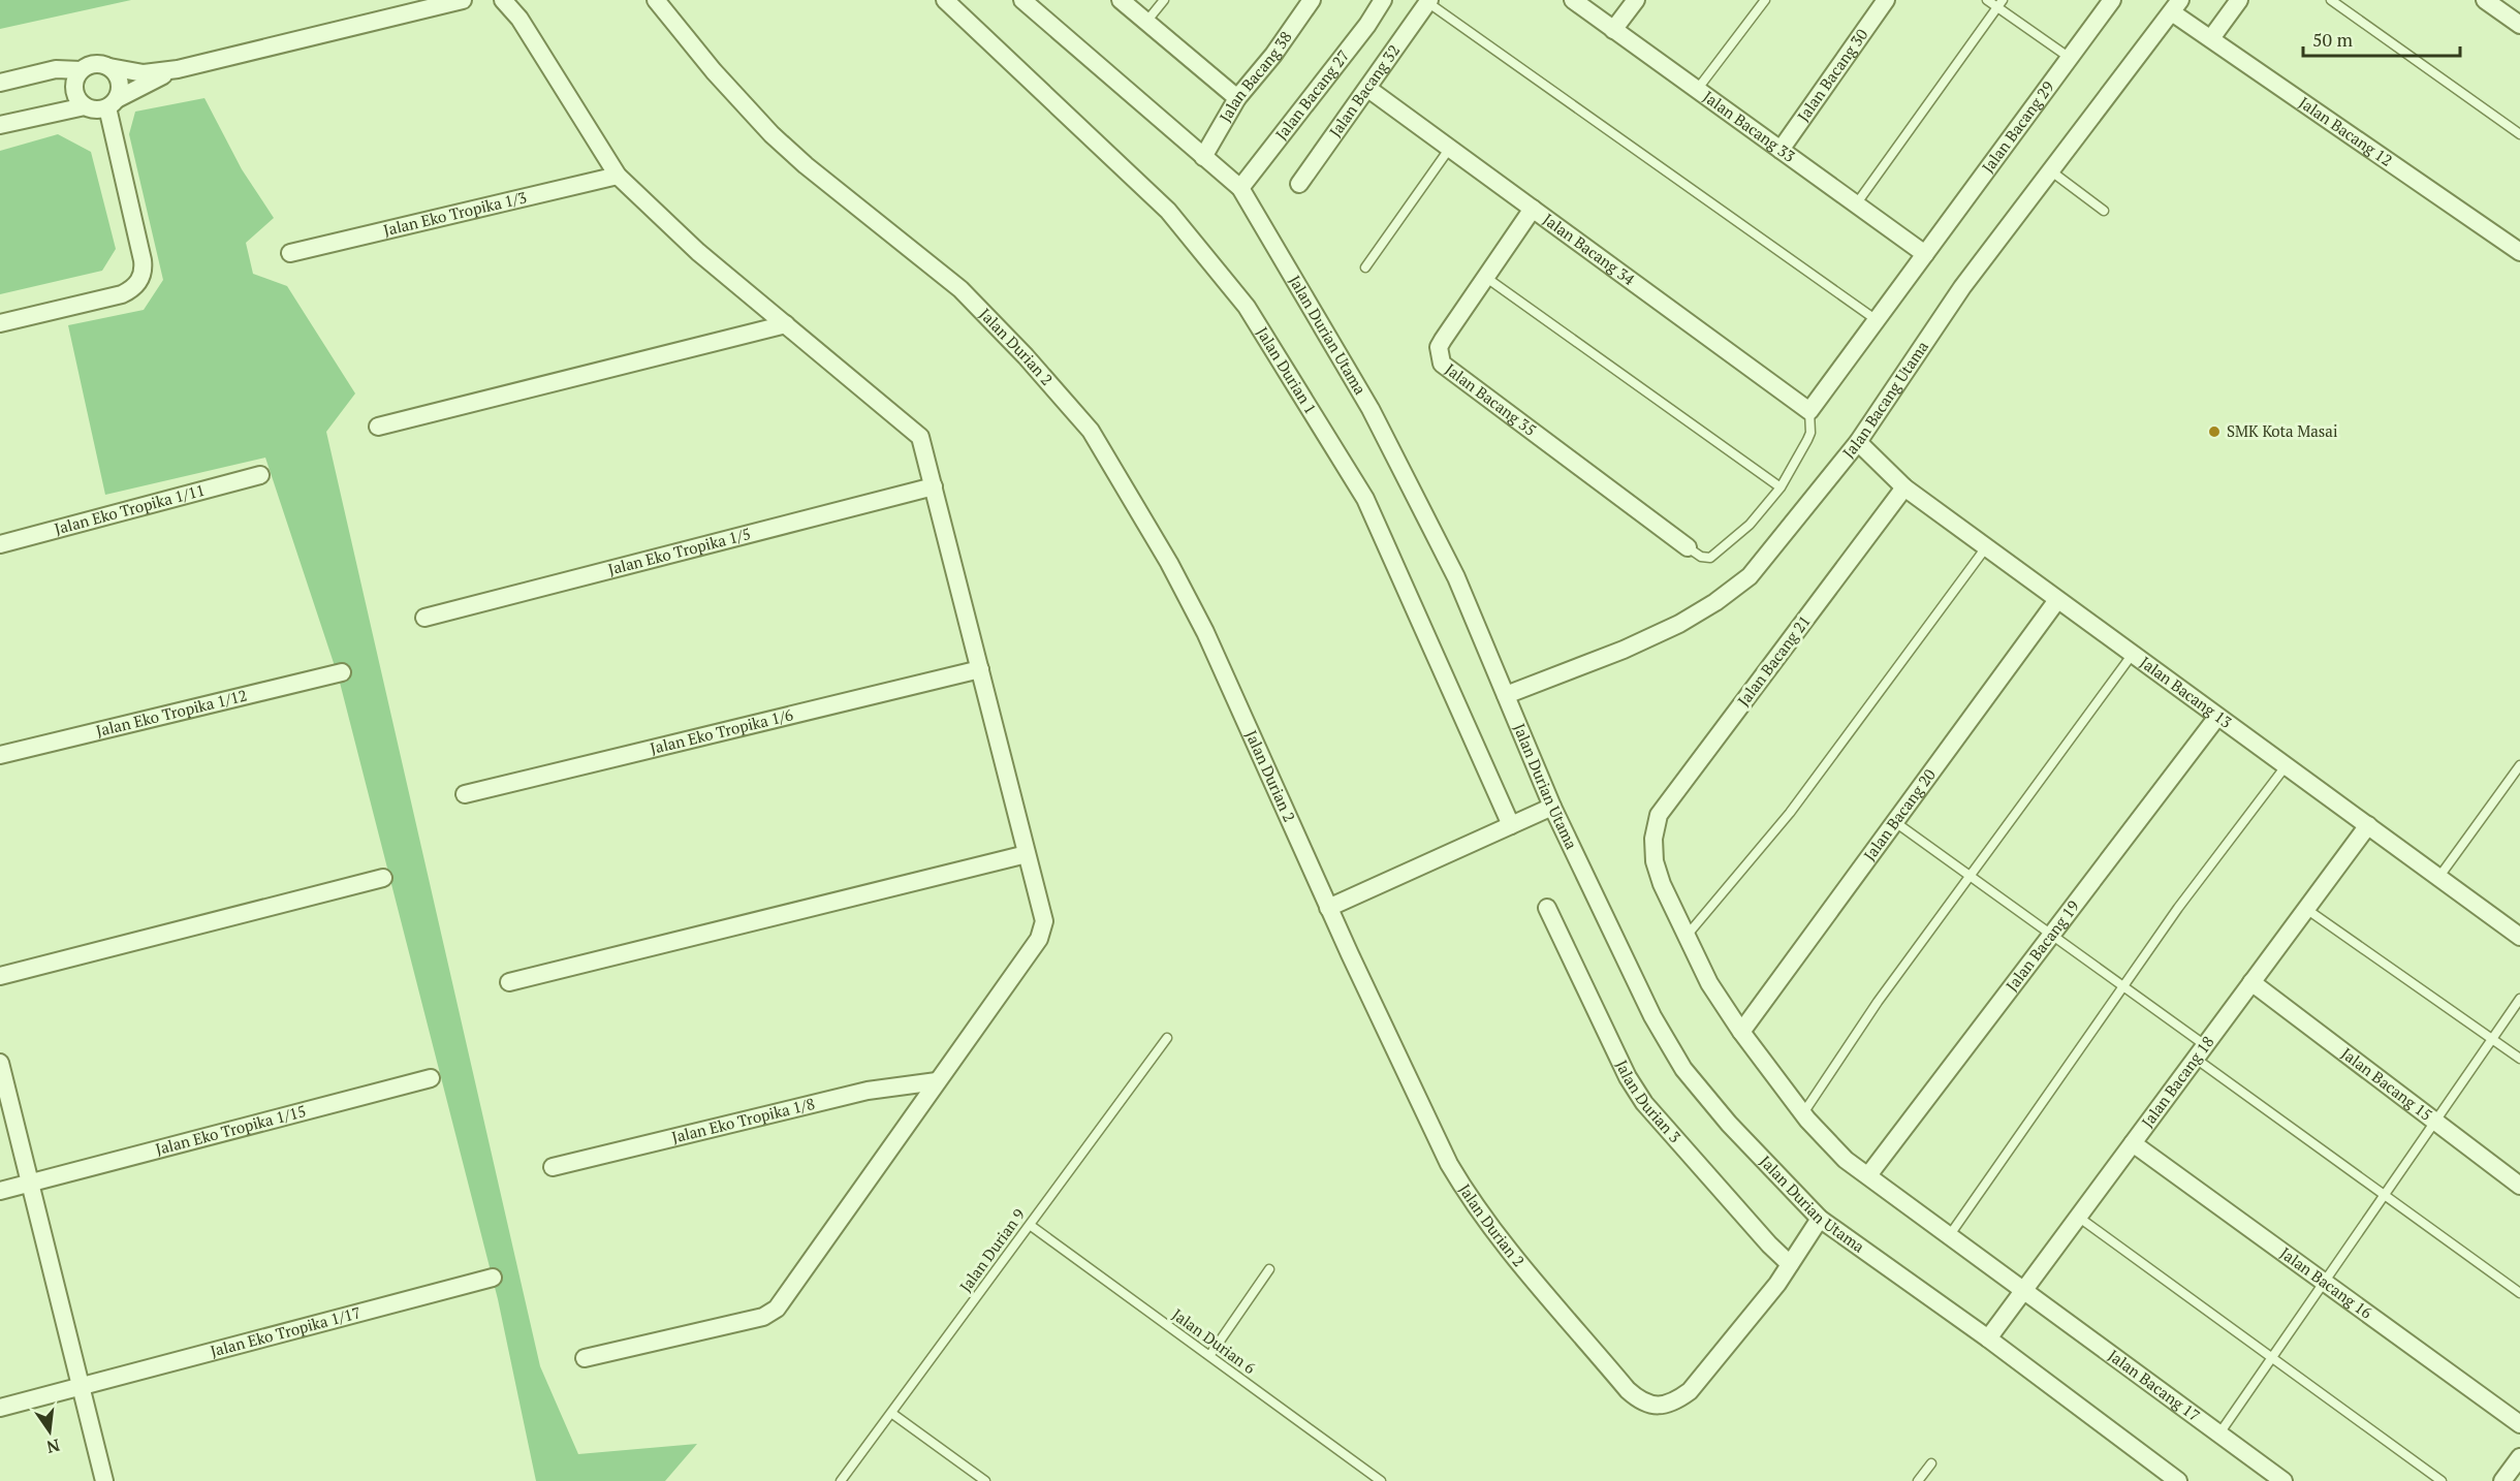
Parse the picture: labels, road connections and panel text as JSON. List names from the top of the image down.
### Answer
{
  "streets": {
    "street": [
      "Jalan Bacang 30",
      "Jalan Bacang 38",
      "Jalan Bacang 32",
      "Jalan Bacang 27",
      "Jalan Bacang 33",
      "Jalan Bacang 29",
      "Jalan Bacang 12",
      "Jalan Eko Tropika 1/3",
      "Jalan Bacang 34",
      "Jalan Durian Utama",
      "Jalan Durian 2",
      "Jalan Durian 1",
      "Jalan Bacang Utama",
      "Jalan Bacang 35",
      "Jalan Eko Tropika 1/11",
      "Jalan Eko Tropika 1/5",
      "Jalan Bacang 21",
      "Jalan Bacang 13",
      "Jalan Eko Tropika 1/12",
      "Jalan Eko Tropika 1/6",
      "Jalan Bacang 20",
      "Jalan Bacang 19",
      "Jalan Bacang 18",
      "Jalan Bacang 15",
      "Jalan Durian 3",
      "Jalan Eko Tropika 1/8",
      "Jalan Eko Tropika 1/15",
      "Jalan Bacang 16",
      "Jalan Eko Tropika 1/17",
      "Jalan Bacang 17"
    ],
    "lane": ["Jalan Durian 9", "Jalan Durian 6"]
  },
  "crossings": [
    ["Jalan Bacang 30", "Jalan Bacang 33"],
    ["Jalan Bacang 38", "Jalan Durian Utama"],
    ["Jalan Bacang 32", "Jalan Bacang 34"],
    ["Jalan Bacang 27", "Jalan Durian Utama"],
    ["Jalan Bacang 33", "Jalan Bacang 29"],
    ["Jalan Bacang 29", "Jalan Bacang 34"],
    ["Jalan Bacang 12", "Jalan Bacang Utama"],
    ["Jalan Bacang 34", "Jalan Bacang 35"],
    ["Jalan Durian Utama", "Jalan Durian 2"],
    ["Jalan Durian Utama", "Jalan Bacang Utama"],
    ["Jalan Durian Utama", "Jalan Bacang 18"],
    ["Jalan Durian 2", "Jalan Durian 3"],
    ["Jalan Bacang Utama", "Jalan Bacang 13"],
    ["Jalan Bacang 21", "Jalan Bacang 13"],
    ["Jalan Bacang 21", "Jalan Bacang 17"],
    ["Jalan Bacang 13", "Jalan Bacang 20"],
    ["Jalan Bacang 13", "Jalan Bacang 19"],
    ["Jalan Bacang 13", "Jalan Bacang 18"],
    ["Jalan Bacang 20", "Jalan Bacang 17"],
    ["Jalan Bacang 19", "Jalan Bacang 17"],
    ["Jalan Bacang 18", "Jalan Bacang 15"],
    ["Jalan Bacang 18", "Jalan Bacang 16"],
    ["Jalan Bacang 18", "Jalan Bacang 17"],
    ["Jalan Durian 9", "Jalan Durian 6"]
  ],
  "places": ["SMK Kota Masai"],
  "scale_bar": "50 m",
  "north": "bottom"
}
